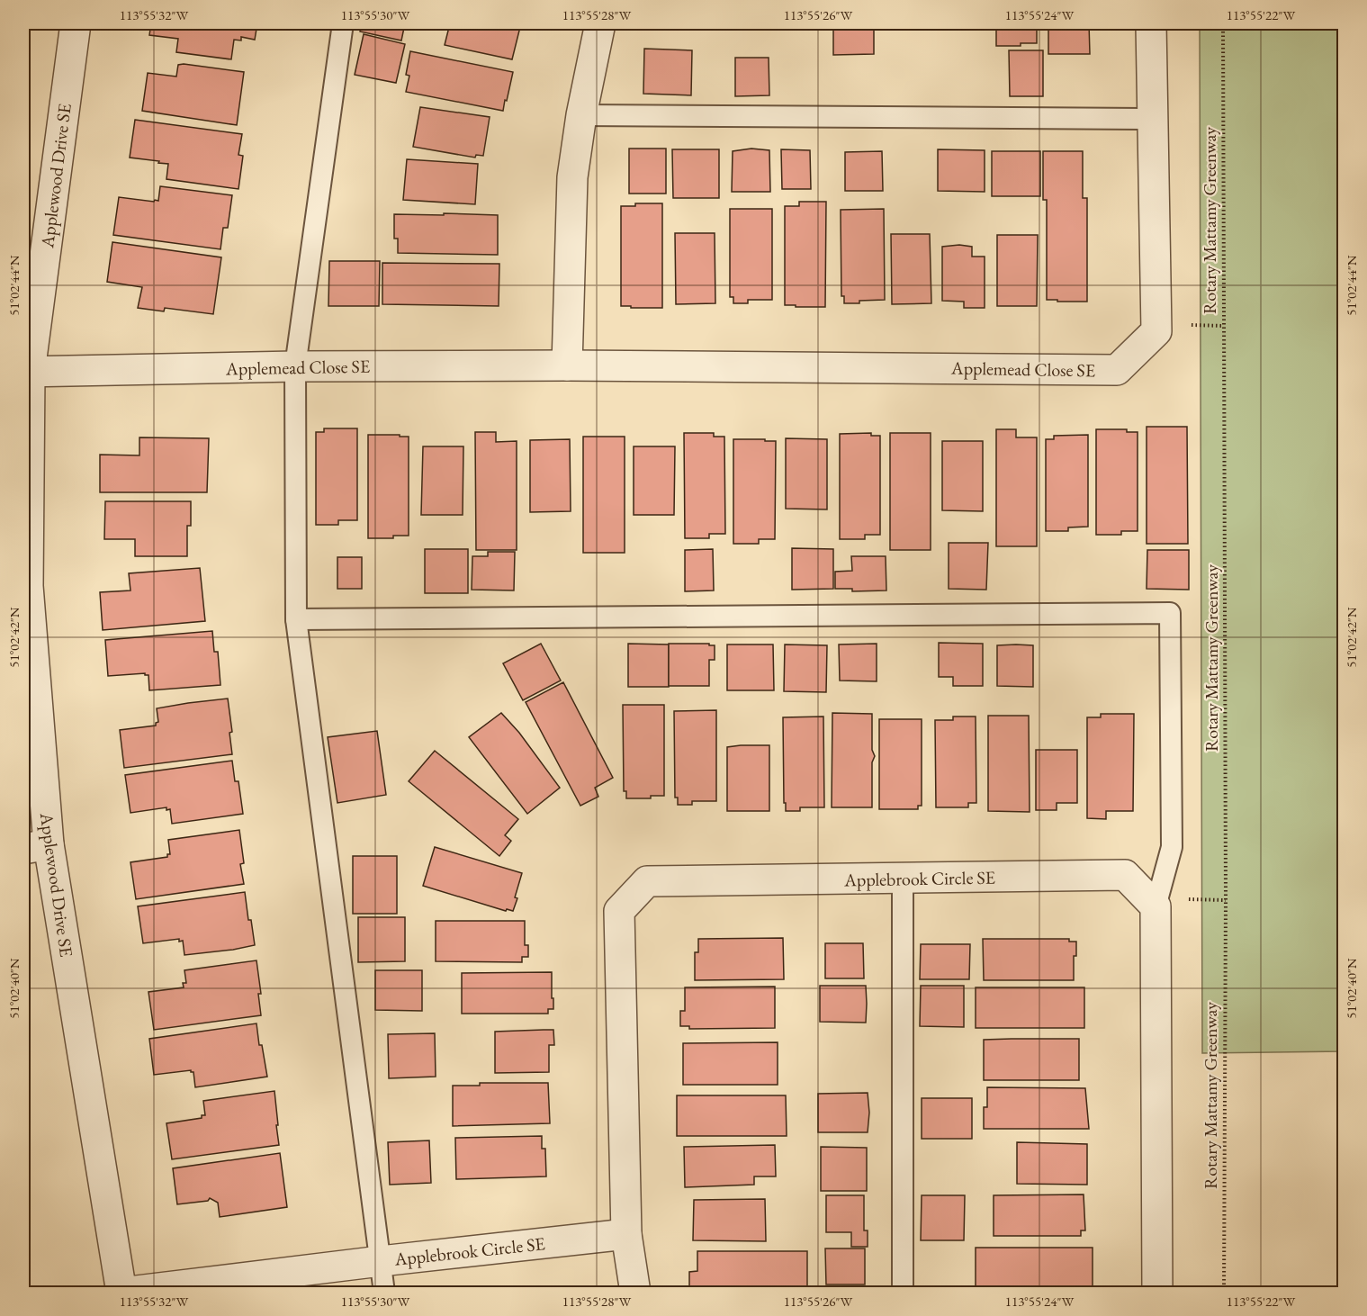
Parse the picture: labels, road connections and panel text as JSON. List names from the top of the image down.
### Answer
{
  "streets": {
    "street": ["Applewood Drive SE", "Applemead Close SE", "Applebrook Circle SE"],
    "path": ["Rotary Mattamy Greenway"]
  },
  "crossings": [
    ["Applewood Drive SE", "Applemead Close SE"],
    ["Applewood Drive SE", "Applebrook Circle SE"]
  ],
  "coordinates": [
    "113°55'32\"W",
    "113°55'30\"W",
    "113°55'28\"W",
    "113°55'26\"W",
    "113°55'24\"W",
    "113°55'22\"W",
    "51°02'44\"N",
    "51°02'42\"N",
    "51°02'40\"N"
  ]
}
